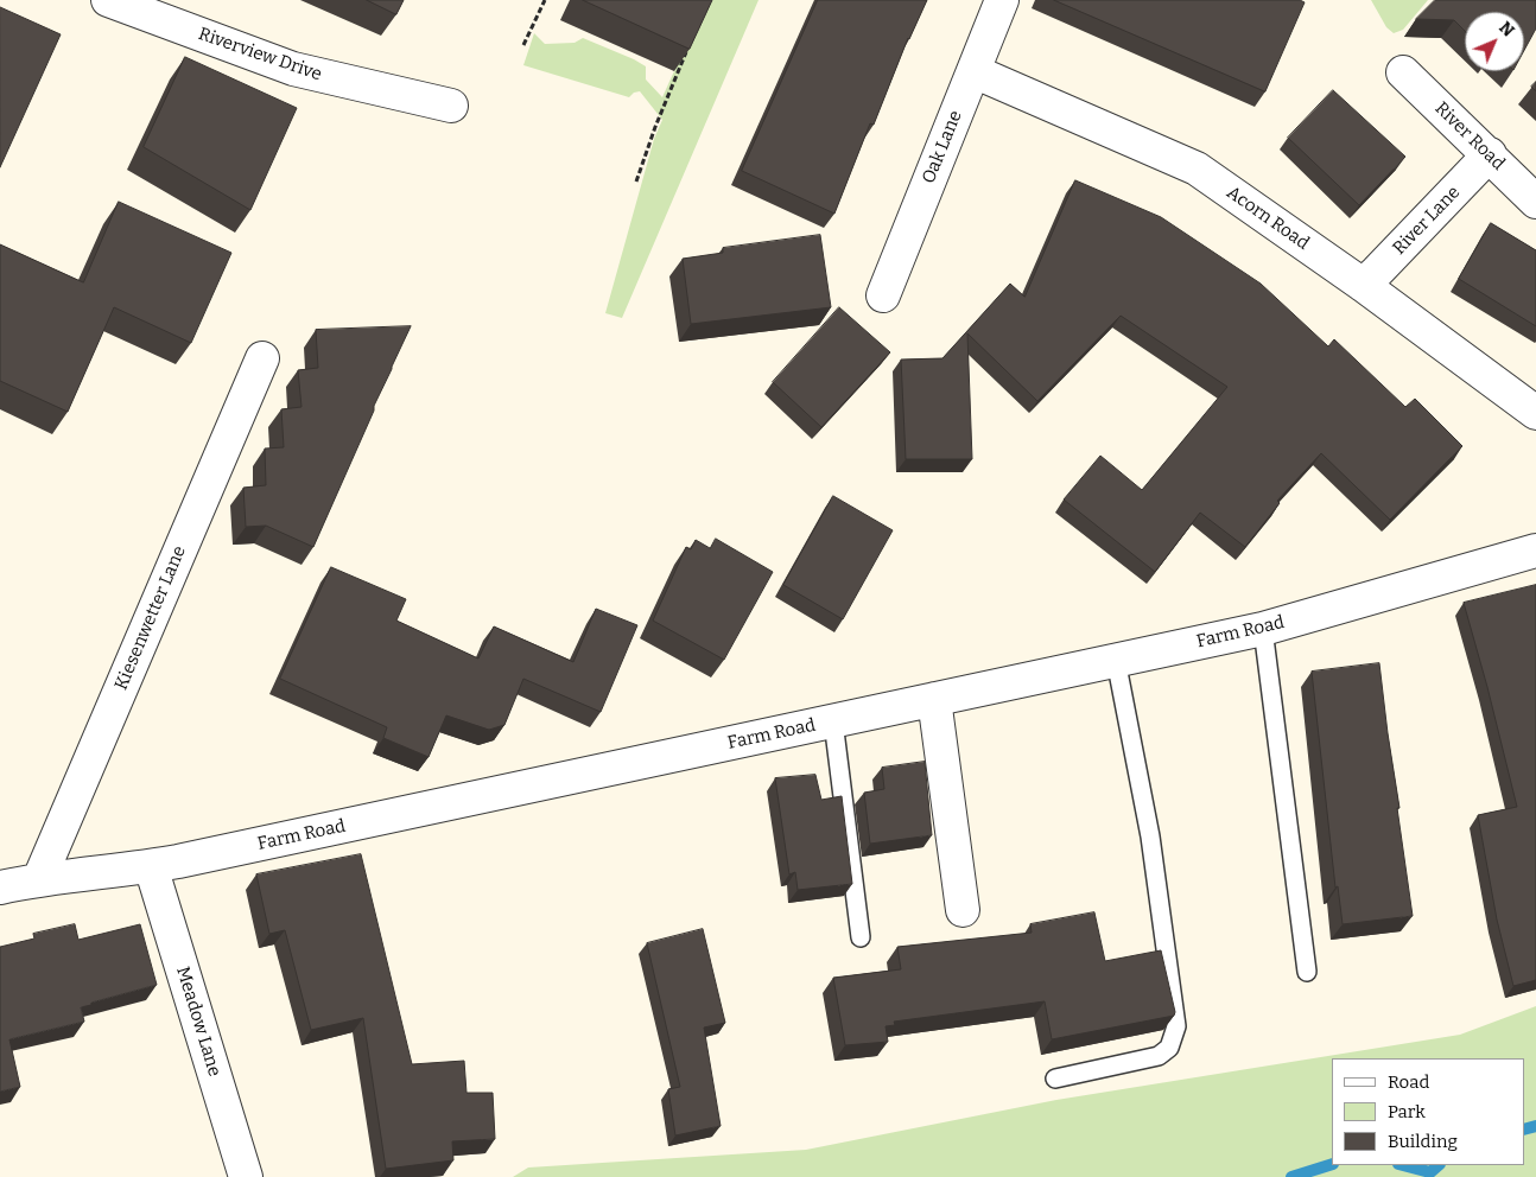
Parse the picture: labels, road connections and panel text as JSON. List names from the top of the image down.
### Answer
{
  "streets": {
    "street": [
      "Riverview Drive",
      "River Road",
      "Oak Lane",
      "Acorn Road",
      "River Lane",
      "Kiesenwetter Lane",
      "Farm Road",
      "Meadow Lane"
    ]
  },
  "crossings": [
    ["River Road", "River Lane"],
    ["Oak Lane", "Acorn Road"],
    ["Acorn Road", "River Lane"],
    ["Kiesenwetter Lane", "Farm Road"],
    ["Farm Road", "Meadow Lane"]
  ],
  "legend": ["Road", "Park", "Building"],
  "north": "top right"
}
